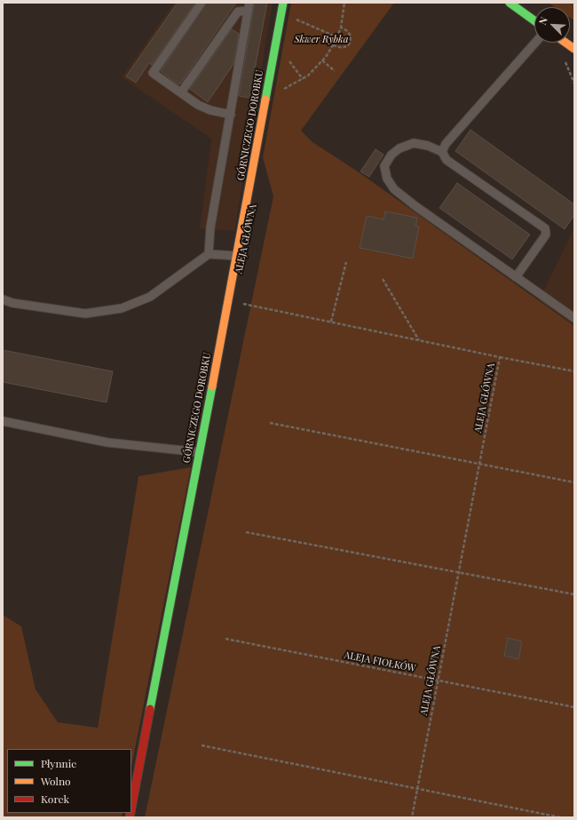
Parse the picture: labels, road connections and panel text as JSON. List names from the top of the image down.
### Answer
{
  "streets": {
    "street": ["GÓRNICZEGO DOROBKU"],
    "path": ["ALEJA GŁÓWNA", "ALEJA FIOŁKÓW"]
  },
  "crossings": [
    ["ALEJA GŁÓWNA", "ALEJA FIOŁKÓW"]
  ],
  "parks": ["Skwer Rybka"],
  "legend": ["Płynnie", "Wolno", "Korek"],
  "north": "top left"
}
